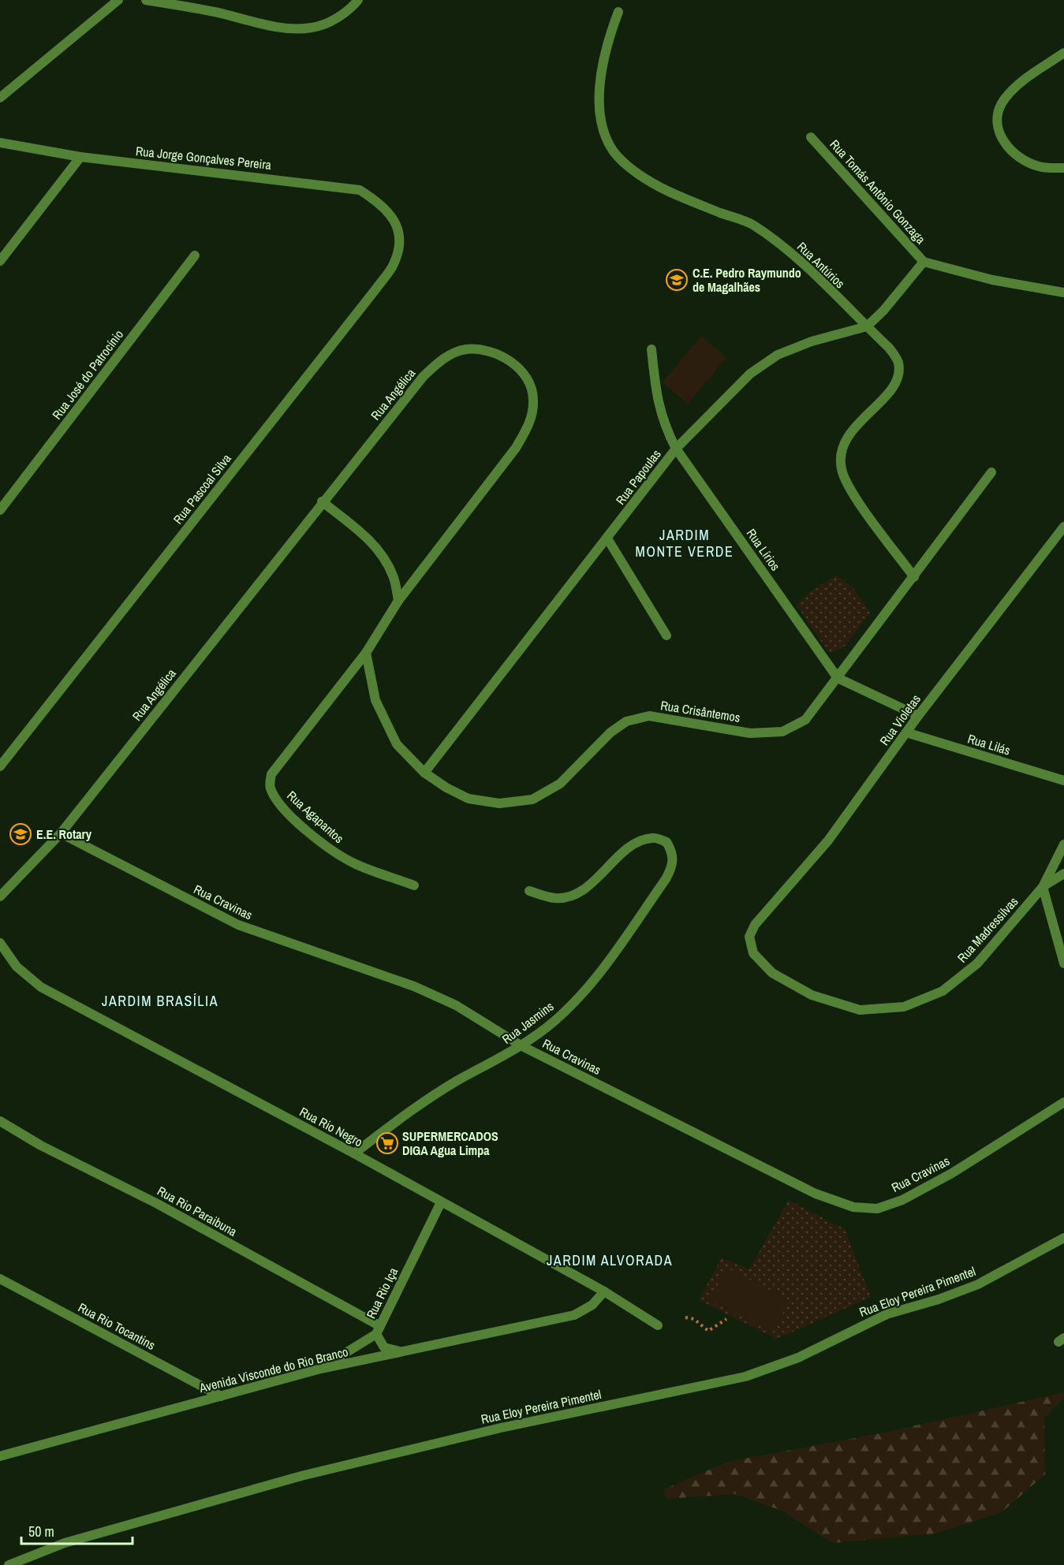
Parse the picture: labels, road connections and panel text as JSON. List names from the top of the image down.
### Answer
{
  "streets": {
    "street": [
      "Rua Jorge Gonçalves Pereira",
      "Rua Tomás Antônio Gonzaga",
      "Rua Antúrios",
      "Rua José do Patrocínio",
      "Rua Angélica",
      "Rua Papoulas",
      "Rua Pascoal Silva",
      "Rua Lírios",
      "Rua Crisântemos",
      "Rua Violetas",
      "Rua Lilás",
      "Rua Agapantos",
      "Rua Cravinas",
      "Rua Madressilvas",
      "Rua Jasmins",
      "Rua Rio Negro",
      "Rua Rio Paraibuna",
      "Rua Eloy Pereira Pimentel",
      "Rua Rio Iça",
      "Rua Rio Tocantins",
      "Avenida Visconde do Rio Branco"
    ]
  },
  "crossings": [
    ["Rua Jorge Gonçalves Pereira", "Rua Pascoal Silva"],
    ["Rua Tomás Antônio Gonzaga", "Rua Papoulas"],
    ["Rua Antúrios", "Rua Papoulas"],
    ["Rua Antúrios", "Rua Crisântemos"],
    ["Rua Angélica", "Rua Crisântemos"],
    ["Rua Angélica", "Rua Agapantos"],
    ["Rua Angélica", "Rua Cravinas"],
    ["Rua Papoulas", "Rua Lírios"],
    ["Rua Papoulas", "Rua Crisântemos"],
    ["Rua Lírios", "Rua Crisântemos"],
    ["Rua Lírios", "Rua Violetas"],
    ["Rua Violetas", "Rua Lilás"],
    ["Rua Violetas", "Rua Madressilvas"],
    ["Rua Cravinas", "Rua Jasmins"],
    ["Rua Jasmins", "Rua Rio Negro"],
    ["Rua Rio Negro", "Rua Rio Iça"],
    ["Rua Rio Negro", "Avenida Visconde do Rio Branco"],
    ["Rua Rio Paraibuna", "Rua Rio Iça"],
    ["Rua Rio Paraibuna", "Avenida Visconde do Rio Branco"],
    ["Rua Rio Iça", "Avenida Visconde do Rio Branco"],
    ["Rua Rio Tocantins", "Avenida Visconde do Rio Branco"]
  ],
  "districts": ["JARDIM MONTE VERDE", "JARDIM BRASÍLIA", "JARDIM ALVORADA"],
  "places": {
    "school or university": ["C.E. Pedro Raymundo de Magalhães", "E.E. Rotary"],
    "supermarket": ["SUPERMERCADOS DIGA Agua Limpa"]
  },
  "scale_bar": "50 m"
}
